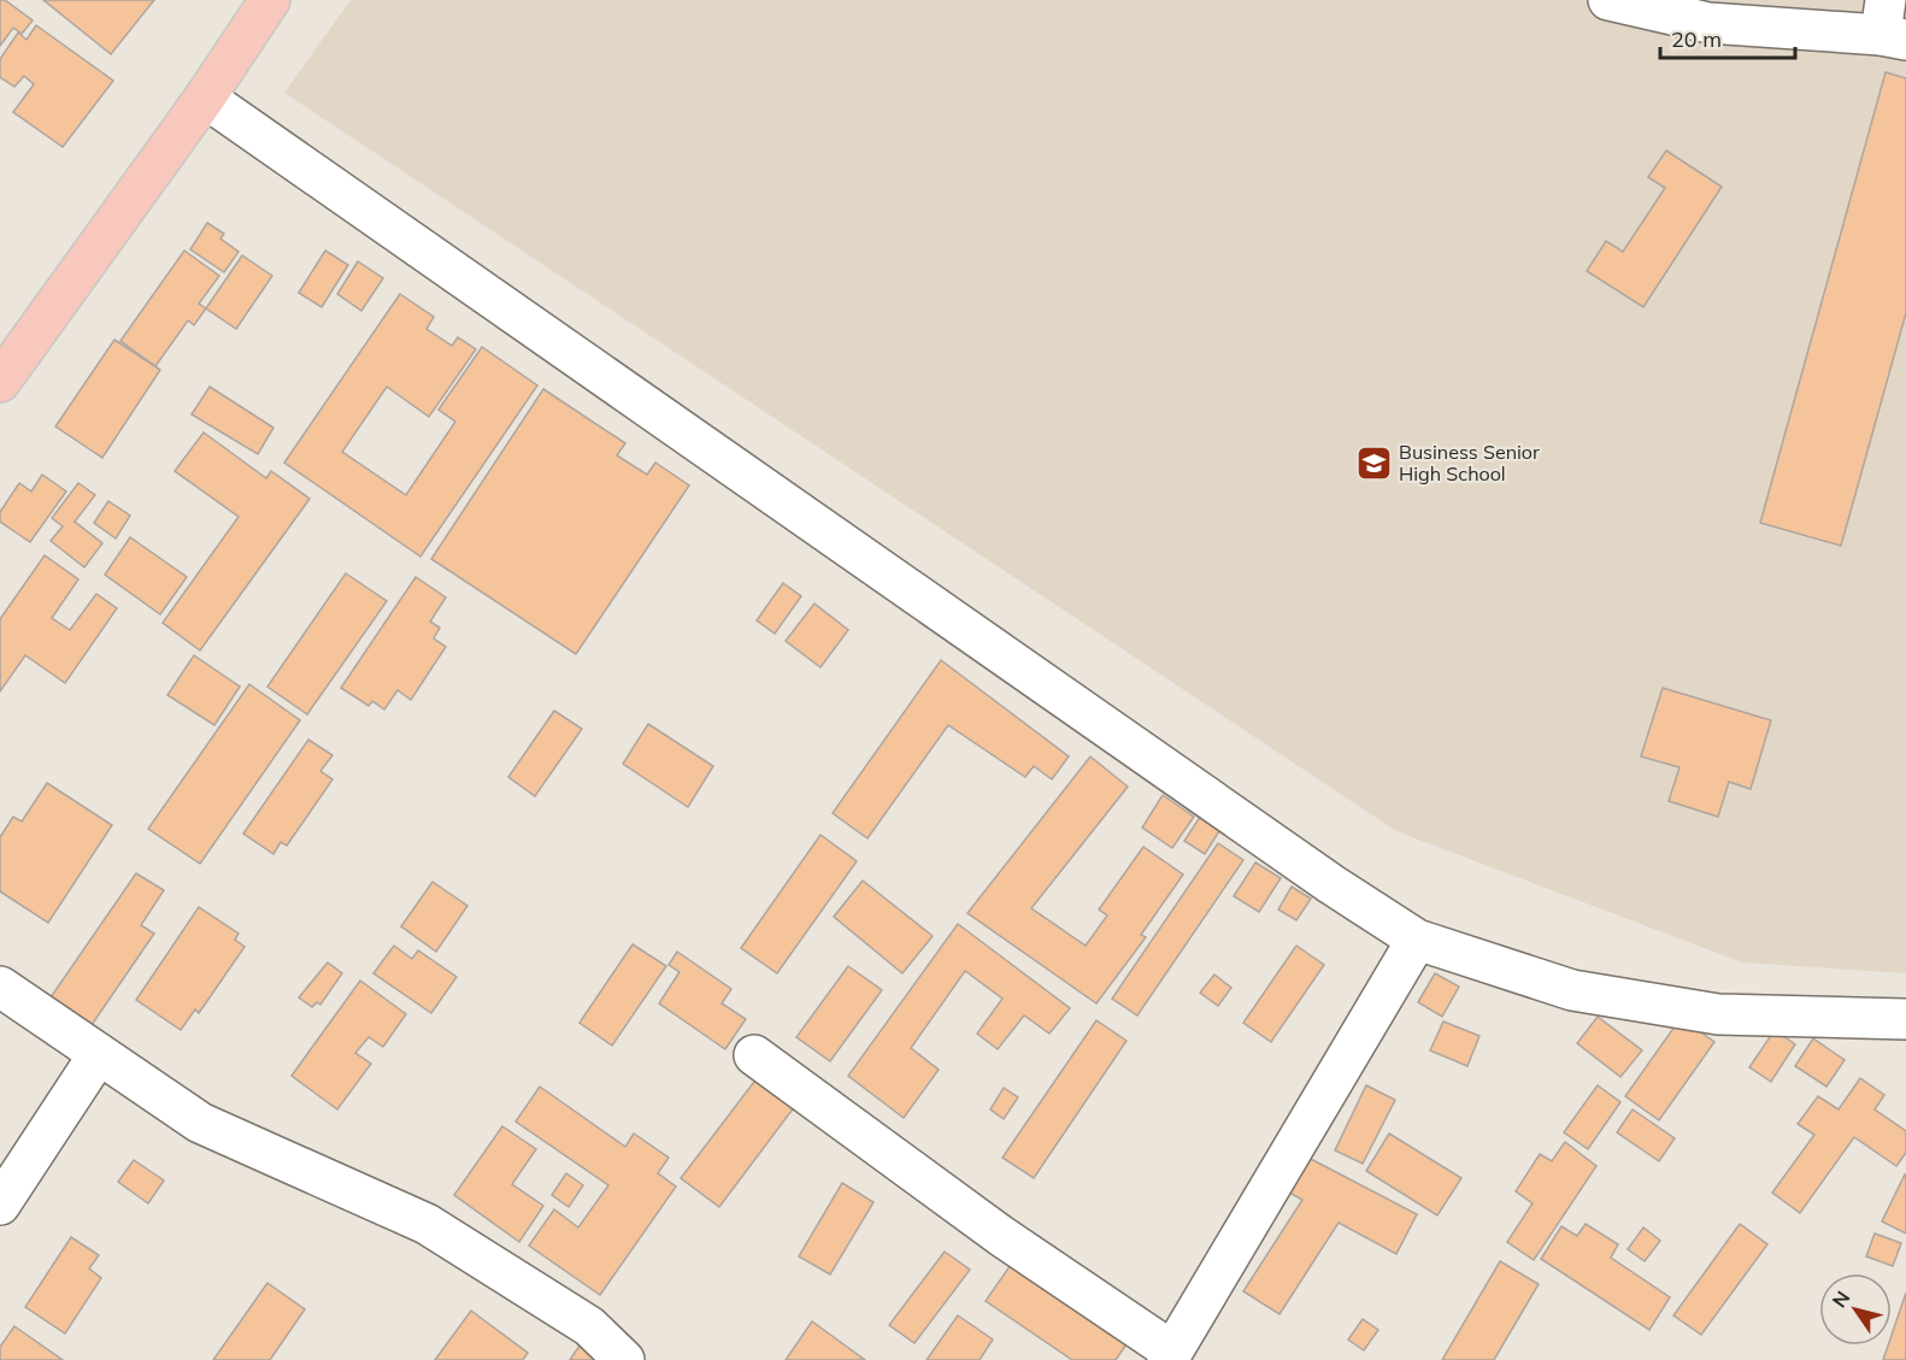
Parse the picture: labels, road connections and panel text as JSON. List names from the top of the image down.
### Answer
{
  "places": {
    "school or university": ["Business Senior High School"]
  },
  "scale_bar": "20 m",
  "north": "top left"
}
